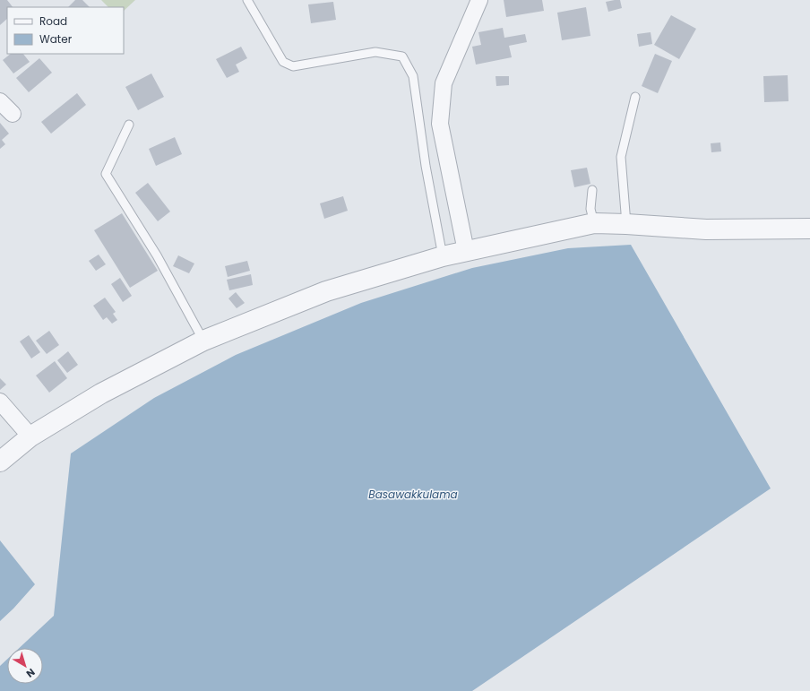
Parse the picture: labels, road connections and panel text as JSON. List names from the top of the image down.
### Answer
{
  "water": ["Basawakkulama"],
  "legend": ["Road", "Water"],
  "north": "bottom right"
}
